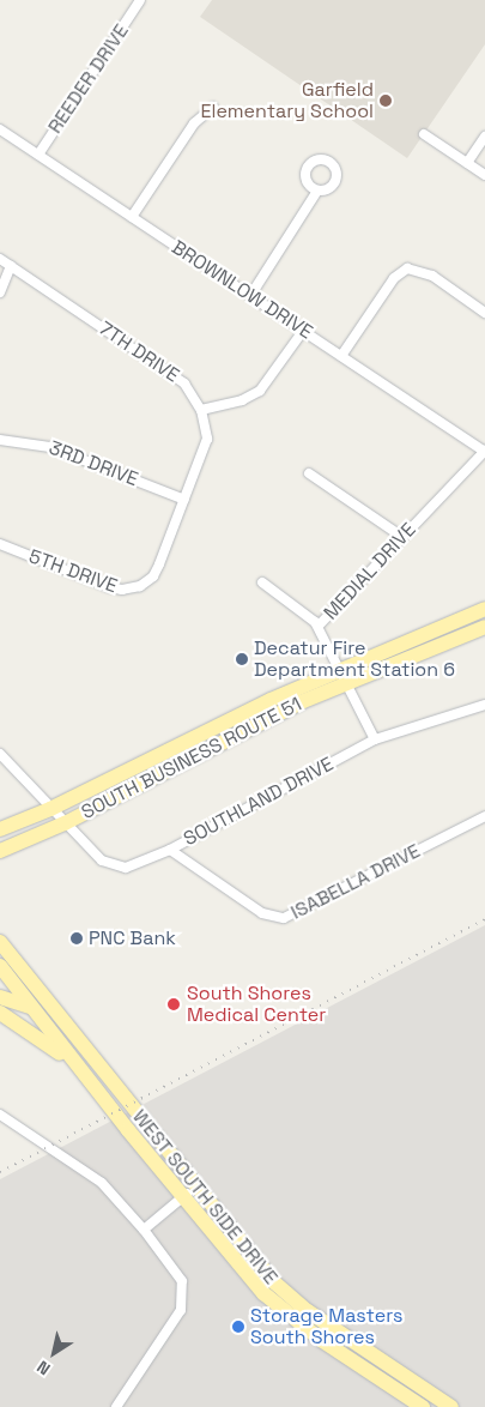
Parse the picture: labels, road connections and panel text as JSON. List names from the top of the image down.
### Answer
{
  "streets": {
    "main road": ["SOUTH BUSINESS ROUTE 51", "WEST SOUTH SIDE DRIVE"],
    "street": [
      "REEDER DRIVE",
      "BROWNLOW DRIVE",
      "7TH DRIVE",
      "3RD DRIVE",
      "5TH DRIVE",
      "MEDIAL DRIVE",
      "SOUTHLAND DRIVE",
      "ISABELLA DRIVE"
    ]
  },
  "crossings": [
    ["REEDER DRIVE", "BROWNLOW DRIVE"],
    ["BROWNLOW DRIVE", "MEDIAL DRIVE"],
    ["7TH DRIVE", "3RD DRIVE"],
    ["7TH DRIVE", "5TH DRIVE"],
    ["MEDIAL DRIVE", "SOUTH BUSINESS ROUTE 51"],
    ["MEDIAL DRIVE", "SOUTHLAND DRIVE"],
    ["SOUTH BUSINESS ROUTE 51", "SOUTHLAND DRIVE"],
    ["SOUTHLAND DRIVE", "ISABELLA DRIVE"]
  ],
  "places": [
    "Garfield Elementary School",
    "Decatur Fire Department Station 6",
    "PNC Bank",
    "South Shores Medical Center",
    "Storage Masters South Shores"
  ],
  "north": "bottom left"
}
